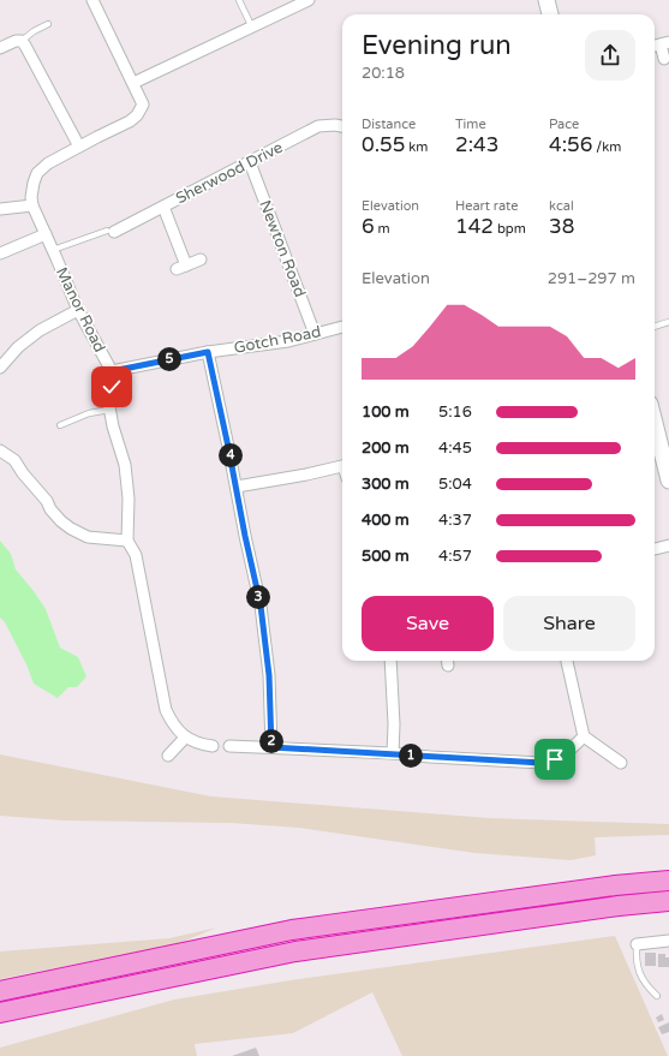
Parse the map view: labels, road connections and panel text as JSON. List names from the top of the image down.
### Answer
{
  "streets": {
    "street": [
      "Sherwood Drive",
      "Newton Road",
      "Manor Road",
      "Gotch Road"
    ]
  },
  "crossings": [
    ["Sherwood Drive", "Newton Road"],
    ["Newton Road", "Gotch Road"],
    ["Manor Road", "Gotch Road"]
  ],
  "page": {
    "heading": ["Evening run", "20:18"],
    "stats": [
      ["Distance", "0.55 km"],
      ["Time", "2:43"],
      ["Pace", "4:56 /km"],
      ["Elevation", "6 m"],
      ["Heart rate", "142 bpm"],
      ["kcal", "38"]
    ],
    "chart": ["Elevation", "291–297 m"],
    "pins": [
      "5",
      "4",
      "3",
      "2",
      "1"
    ],
    "list": [
      {
        "name": "100 m",
        "note": "5:16"
      },
      {
        "name": "200 m",
        "note": "4:45"
      },
      {
        "name": "300 m",
        "note": "5:04"
      },
      {
        "name": "400 m",
        "note": "4:37"
      },
      {
        "name": "500 m",
        "note": "4:57"
      }
    ],
    "buttons": ["Save", "Share"]
  }
}
